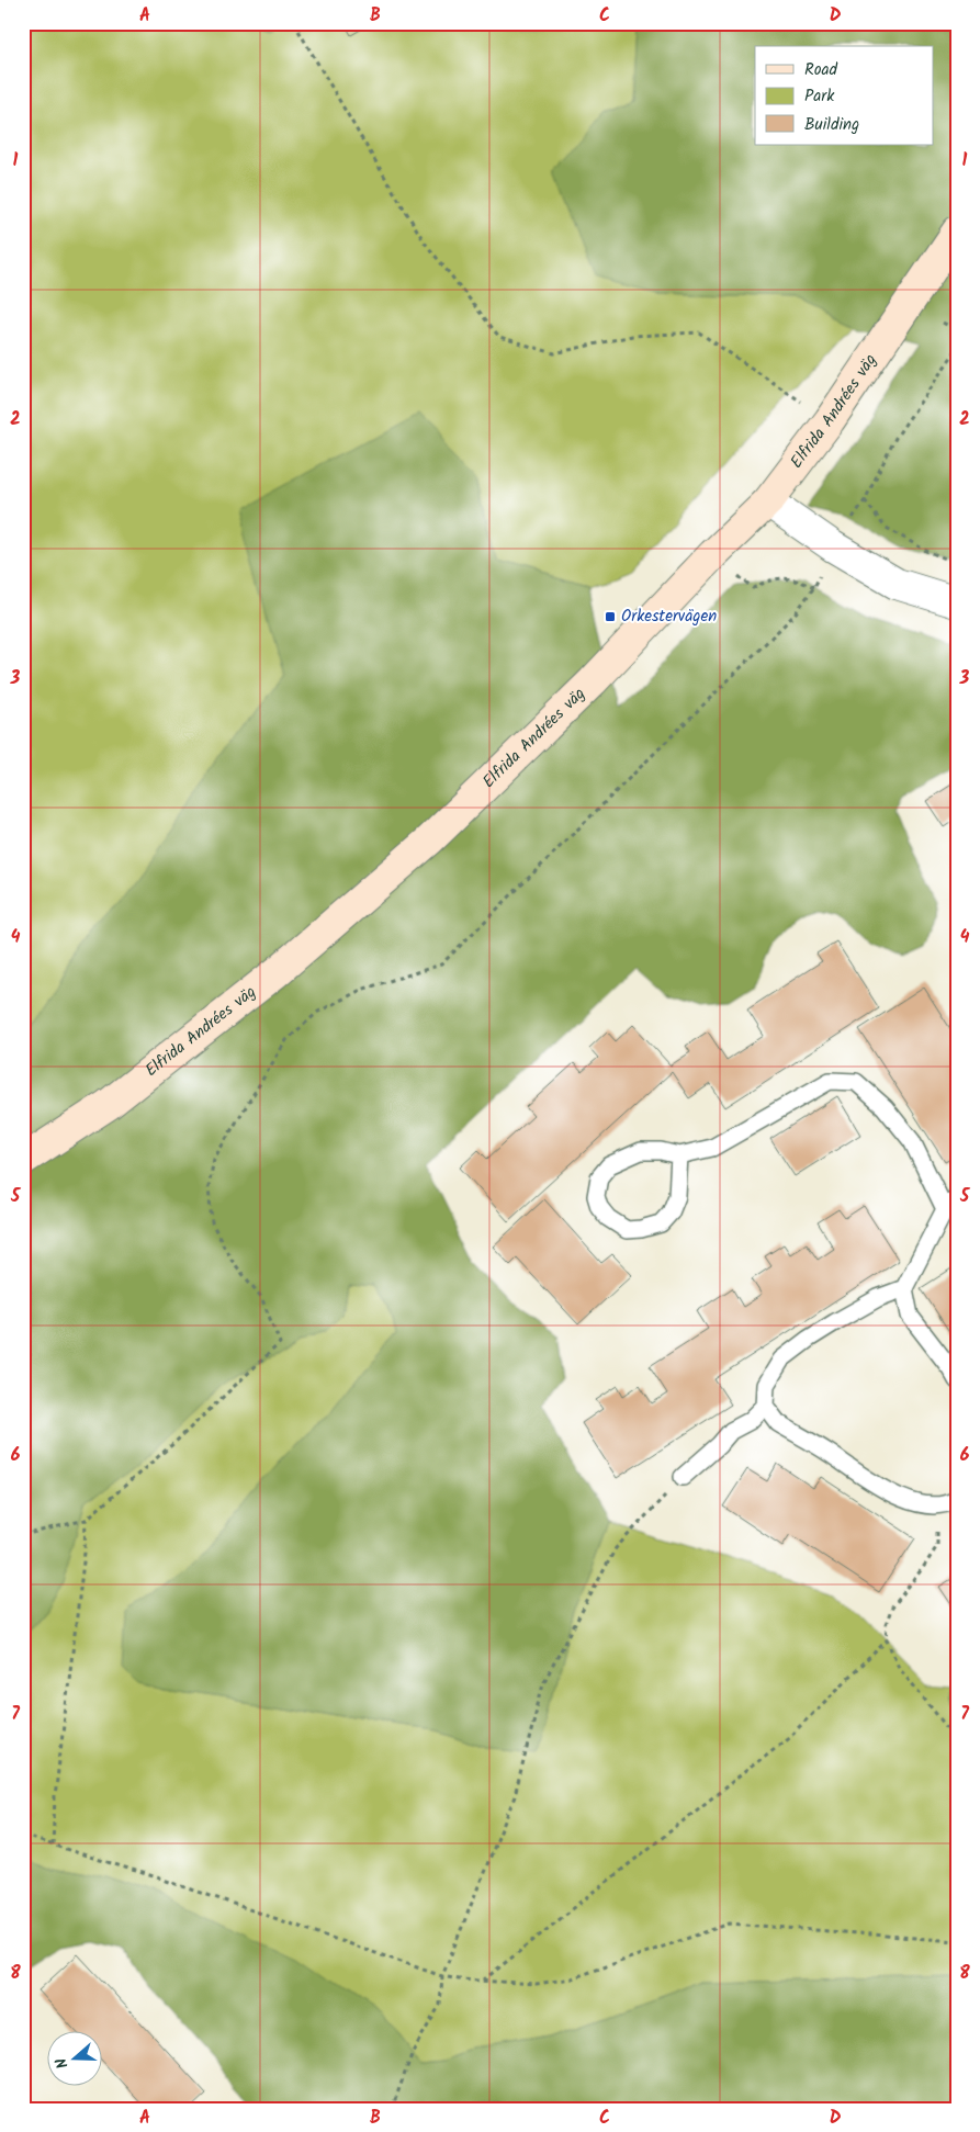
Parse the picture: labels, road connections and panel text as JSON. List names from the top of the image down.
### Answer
{
  "streets": {
    "street": ["Elfrida Andrées väg"]
  },
  "places": {
    "transit": ["Orkestervägen"]
  },
  "legend": ["Road", "Park", "Building"],
  "north": "left",
  "grid": {
    "columns": [
      "A",
      "B",
      "C",
      "D"
    ],
    "rows": [
      "1",
      "2",
      "3",
      "4",
      "5",
      "6",
      "7",
      "8"
    ]
  }
}
